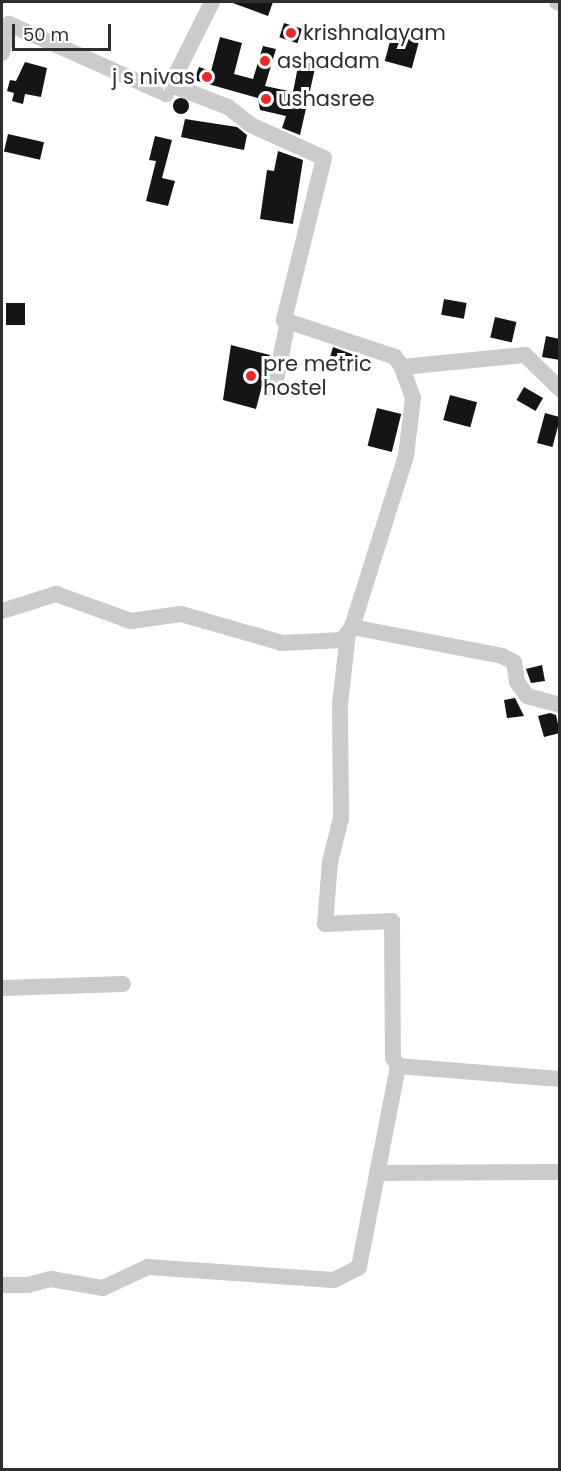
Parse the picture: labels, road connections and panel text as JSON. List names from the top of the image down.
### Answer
{
  "places": [
    "krishnalayam",
    "ashadam",
    "j s nivas",
    "ushasree",
    "pre metric hostel"
  ],
  "scale_bar": "50 m"
}
